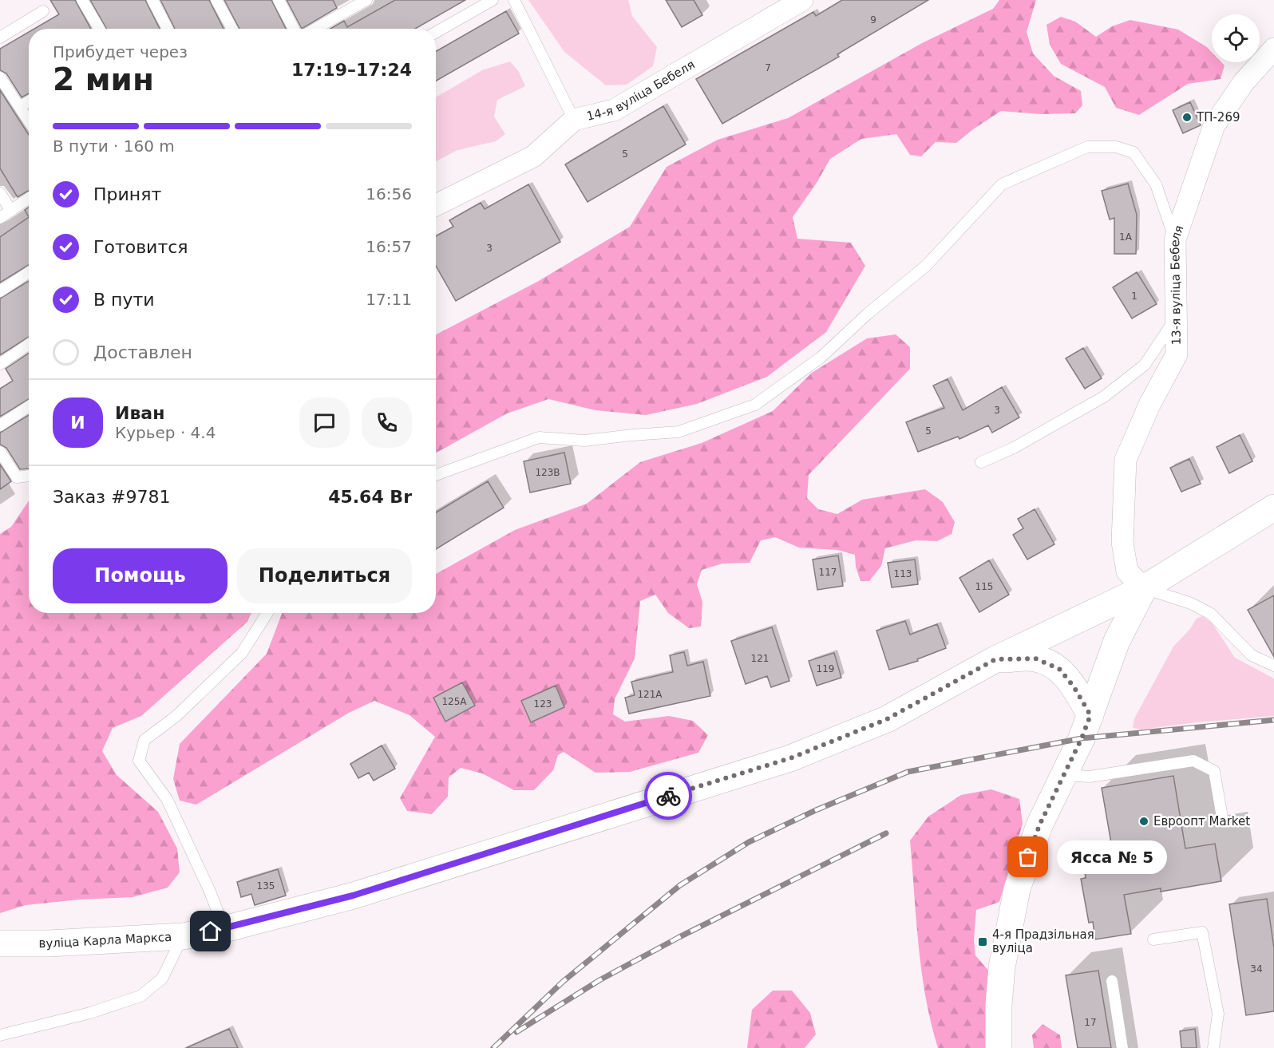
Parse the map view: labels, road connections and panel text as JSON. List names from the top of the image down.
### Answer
{
  "streets": {
    "main road": ["вуліца Карла Маркса"],
    "street": ["14-я вуліца Бебеля", "13-я вуліца Бебеля"]
  },
  "crossings": [
    ["13-я вуліца Бебеля", "вуліца Карла Маркса"]
  ],
  "places": {
    "other": ["ТП-269", "Евроопт Market", "Ясса № 5"],
    "transit": ["4-я Прадзільная вуліца"]
  },
  "house_numbers": [
    "9",
    "7",
    "5",
    "1А",
    "3",
    "1",
    "3",
    "5",
    "123В",
    "117",
    "113",
    "115",
    "121",
    "119",
    "121А",
    "125А",
    "123",
    "135",
    "34",
    "17"
  ],
  "page": {
    "heading": ["2 мин", "Прибудет через", "17:19–17:24"],
    "panel": [
      "Иван",
      "Курьер · 4.4",
      "Заказ #9781",
      "45.64 Br"
    ],
    "bar": "В пути · 160 m",
    "list": [
      ["Принят", "16:56"],
      ["Готовится", "16:57"],
      ["В пути", "17:11"],
      "Доставлен"
    ],
    "round": "И",
    "buttons": ["Помощь", "Поделиться"],
    "bubble": "Ясса № 5"
  }
}
